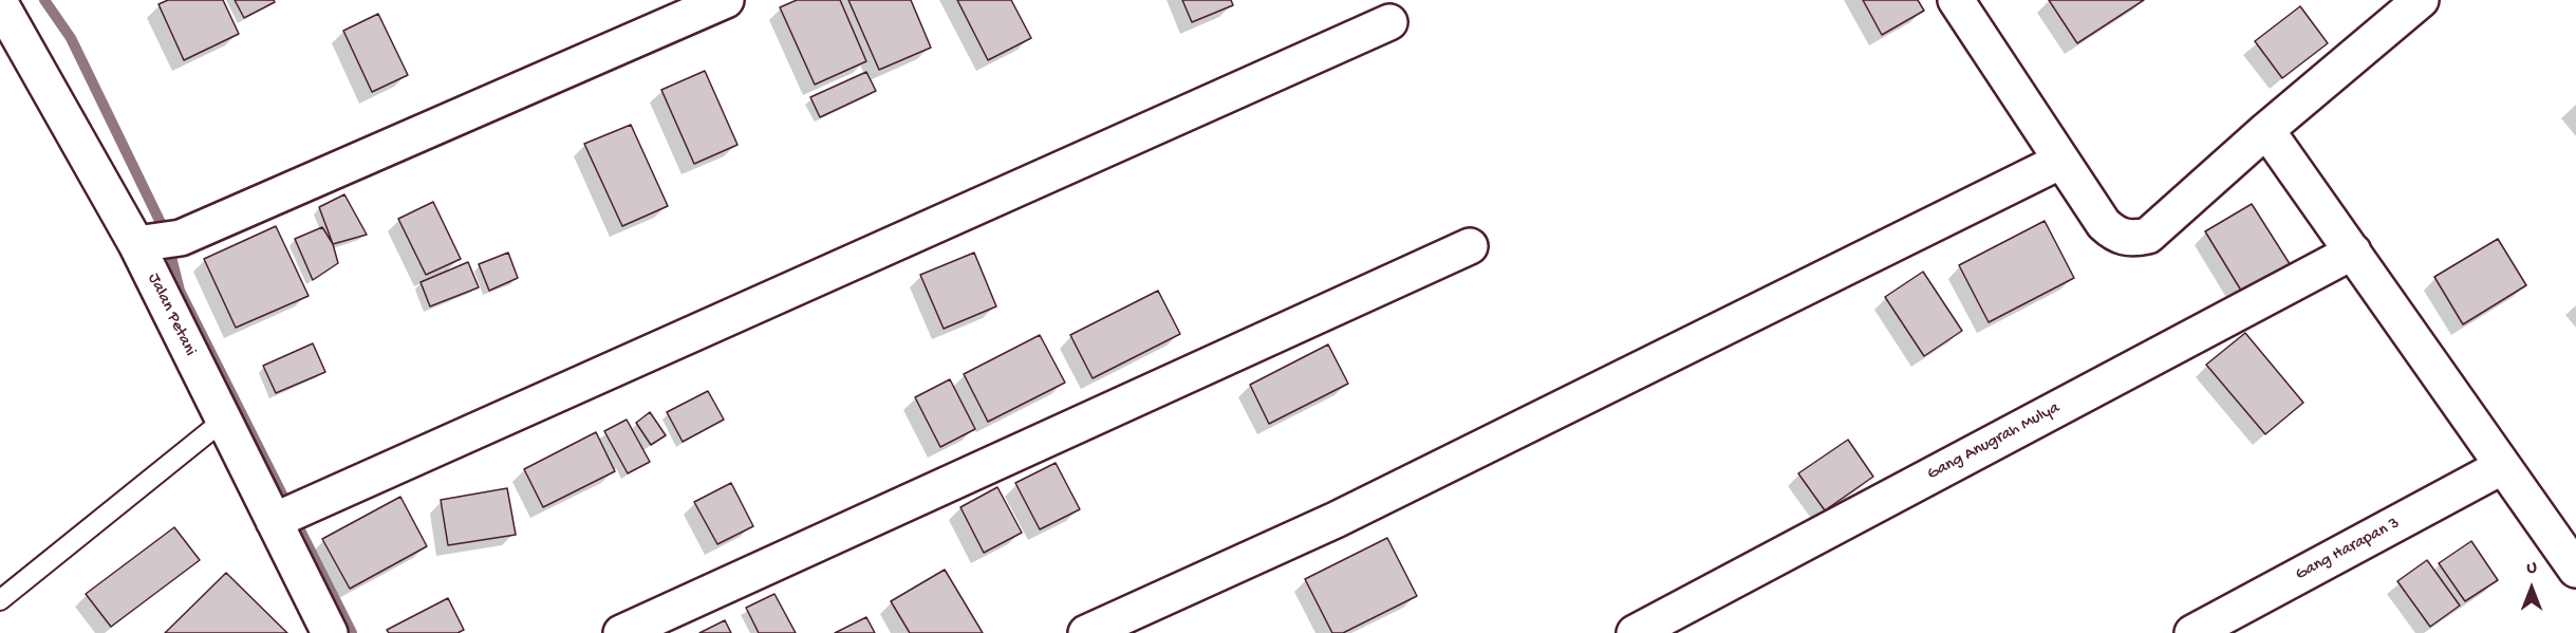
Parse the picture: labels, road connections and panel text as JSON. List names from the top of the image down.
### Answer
{
  "streets": {
    "street": ["Jalan Petani", "Gang Anugrah Mulya", "Gang Harapan 3"]
  },
  "north": "top"
}
